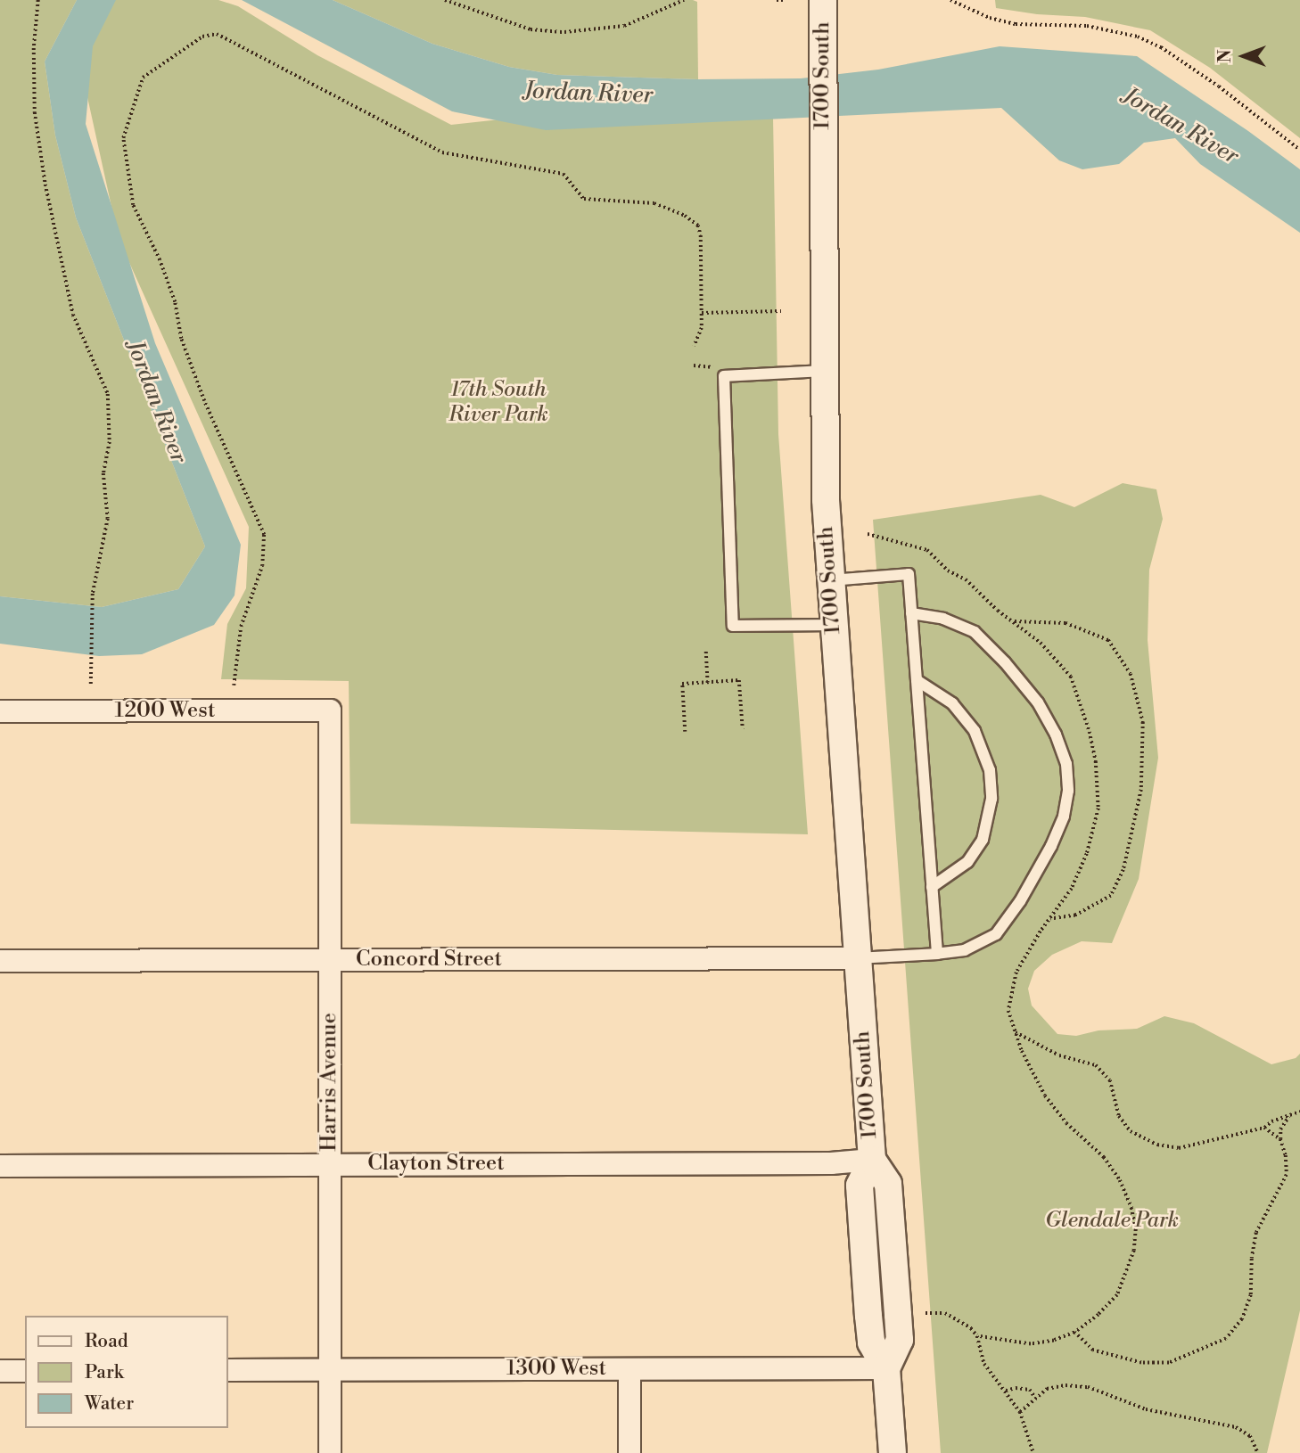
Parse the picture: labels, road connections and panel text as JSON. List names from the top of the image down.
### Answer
{
  "streets": {
    "street": [
      "1700 South",
      "1200 West",
      "Concord Street",
      "Harris Avenue",
      "Clayton Street",
      "1300 West"
    ]
  },
  "crossings": [
    ["1700 South", "Concord Street"],
    ["1700 South", "Clayton Street"],
    ["1700 South", "1300 West"],
    ["1200 West", "Harris Avenue"],
    ["Concord Street", "Harris Avenue"],
    ["Harris Avenue", "Clayton Street"],
    ["Harris Avenue", "1300 West"]
  ],
  "water": ["Jordan River"],
  "parks": ["17th South River Park", "Glendale Park"],
  "legend": ["Road", "Park", "Water"],
  "north": "left"
}
